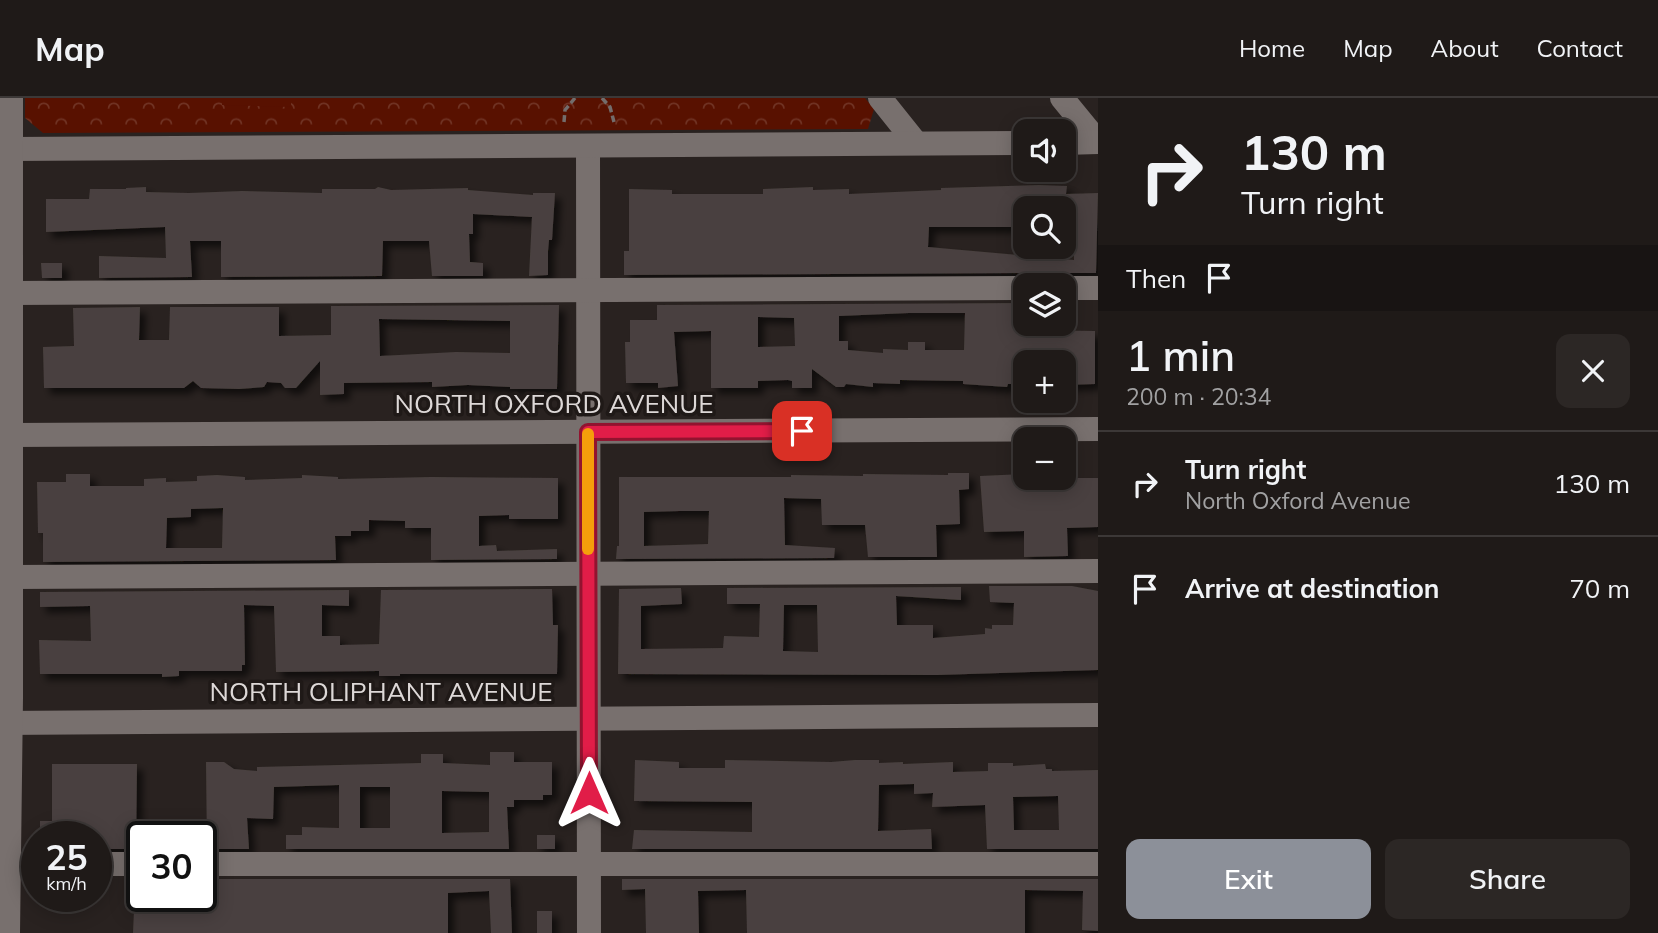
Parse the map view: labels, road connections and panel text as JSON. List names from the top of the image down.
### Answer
{
  "streets": {
    "street": ["NORTH OXFORD AVENUE", "NORTH OLIPHANT AVENUE"]
  },
  "page": {
    "header": "Map",
    "nav": [
      "Home",
      "Map",
      "About",
      "Contact"
    ],
    "turn": ["130 m", "Turn right"],
    "map_buttons": ["+", "−"],
    "then": "Then",
    "heading": ["1 min", "200 m · 20:34"],
    "list": [
      {
        "name": "Turn right",
        "note": "North Oxford Avenue",
        "value": "130 m"
      },
      {
        "name": "Arrive at destination",
        "value": "70 m"
      }
    ],
    "speed": "25 km/h",
    "limit": "30",
    "buttons": ["Exit", "Share"]
  }
}
